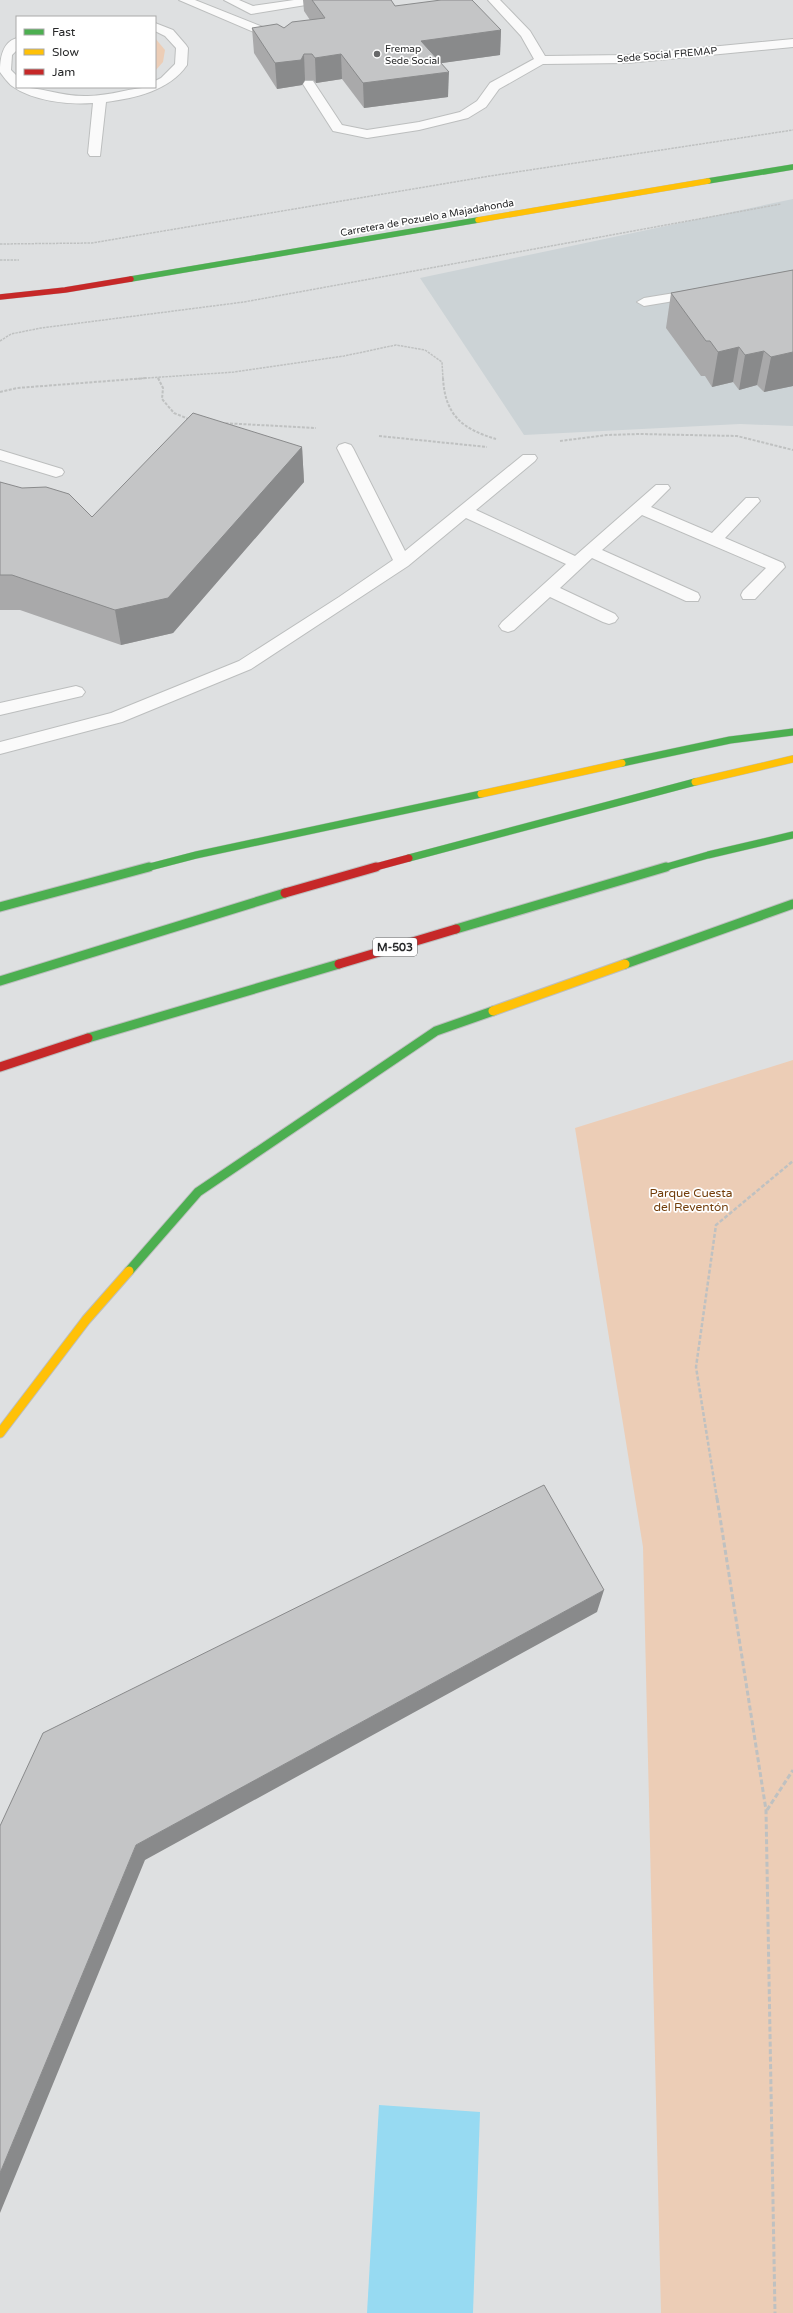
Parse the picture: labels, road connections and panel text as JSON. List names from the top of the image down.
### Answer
{
  "streets": {
    "main road": ["Carretera de Pozuelo a Majadahonda", "M-503"],
    "street": ["Sede Social FREMAP"]
  },
  "parks": ["Parque Cuesta del Reventón"],
  "places": ["Fremap Sede Social"],
  "legend": ["Fast", "Slow", "Jam"]
}
